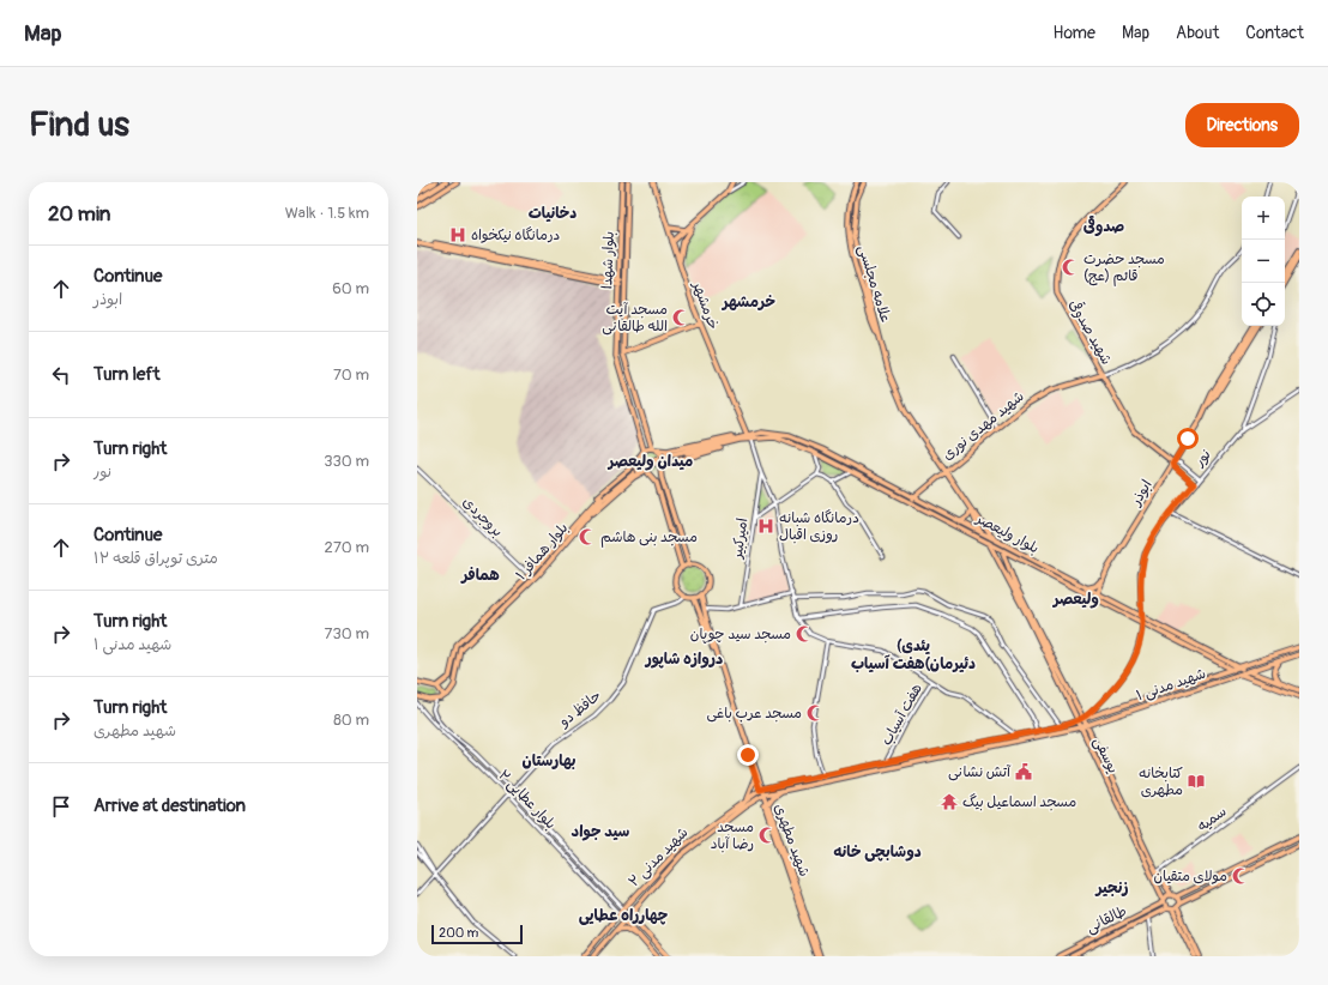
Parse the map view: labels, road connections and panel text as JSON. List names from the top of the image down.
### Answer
{
  "streets": {
    "main road": [
      "بلوار شهدا",
      "علامه مجلسی",
      "خرمشهر",
      "شهید صدوقی",
      "شهید مهدی نوری",
      "ابوذر",
      "بلوار ولیعصر",
      "بلوار همافر ۱",
      "شهید مدنی ۱",
      "یوسفی",
      "شهید مطهری",
      "شهید مدنی ۲",
      "طالقانی"
    ],
    "street": [
      "نور",
      "بروجردی",
      "امیرکبیر",
      "حافظ دو",
      "هفت آسیاب",
      "بلوار عطایی ۲",
      "سمیه"
    ]
  },
  "crossings": [
    ["علامه مجلسی", "شهید مهدی نوری"],
    ["خرمشهر", "بلوار ولیعصر"],
    ["شهید صدوقی", "شهید مهدی نوری"],
    ["شهید صدوقی", "ابوذر"],
    ["شهید مهدی نوری", "بلوار ولیعصر"],
    ["نور", "بلوار ولیعصر"],
    ["ابوذر", "بلوار ولیعصر"],
    ["بروجردی", "بلوار همافر ۱"],
    ["بلوار ولیعصر", "بلوار همافر ۱"],
    ["بلوار ولیعصر", "شهید مدنی ۱"],
    ["بلوار ولیعصر", "هفت آسیاب"],
    ["بلوار ولیعصر", "یوسفی"],
    ["امیرکبیر", "هفت آسیاب"],
    ["شهید مدنی ۱", "هفت آسیاب"],
    ["شهید مدنی ۱", "یوسفی"],
    ["شهید مدنی ۱", "شهید مطهری"],
    ["شهید مدنی ۱", "شهید مدنی ۲"],
    ["حافظ دو", "بلوار عطایی ۲"],
    ["حافظ دو", "شهید مطهری"],
    ["یوسفی", "سمیه"],
    ["یوسفی", "طالقانی"],
    ["بلوار عطایی ۲", "شهید مدنی ۲"],
    ["شهید مطهری", "شهید مدنی ۲"]
  ],
  "districts": [
    "دخانیات",
    "صدوقی",
    "خرمشهر",
    "میدان ولیعصر",
    "همافر",
    "ولیعصر",
    "(یئدی دئیرمان)هفت آسیاب",
    "دروازه شاپور",
    "بهارستان",
    "سید جواد",
    "دوشابچی خانه",
    "زنجیر",
    "چهارراه عطایی"
  ],
  "places": {
    "hospital": ["درمانگاه نیکخواه", "درمانگاه شبانه روزی اقبال"],
    "mosque": [
      "مسجد حضرت قائم (عج)",
      "مسجد آیت الله طالقانی",
      "مسجد بنی هاشم",
      "مسجد سید چوپان",
      "مسجد عرب باغی",
      "مسجد رضا آباد",
      "مولای متقیان"
    ],
    "public building": ["آتش نشانی"],
    "library": ["کتابخانه مطهری"],
    "temple": ["مسجد اسماعیل بیگ"]
  },
  "scale_bar": "200 m",
  "page": {
    "header": "Map",
    "nav": [
      "Home",
      "Map",
      "About",
      "Contact"
    ],
    "buttons": "Directions",
    "title": "Find us",
    "heading": ["20 min", "Walk · 1.5 km"],
    "map_buttons": ["+", "−"],
    "list": [
      ["Continue", "ابوذر", "60 m"],
      ["Turn left", "70 m"],
      ["Turn right", "نور", "330 m"],
      ["Continue", "۱۲ متری توپراق قلعه", "270 m"],
      ["Turn right", "شهید مدنی ۱", "730 m"],
      ["Turn right", "شهید مطهری", "80 m"],
      "Arrive at destination"
    ],
    "scale": "200 m"
  }
}
